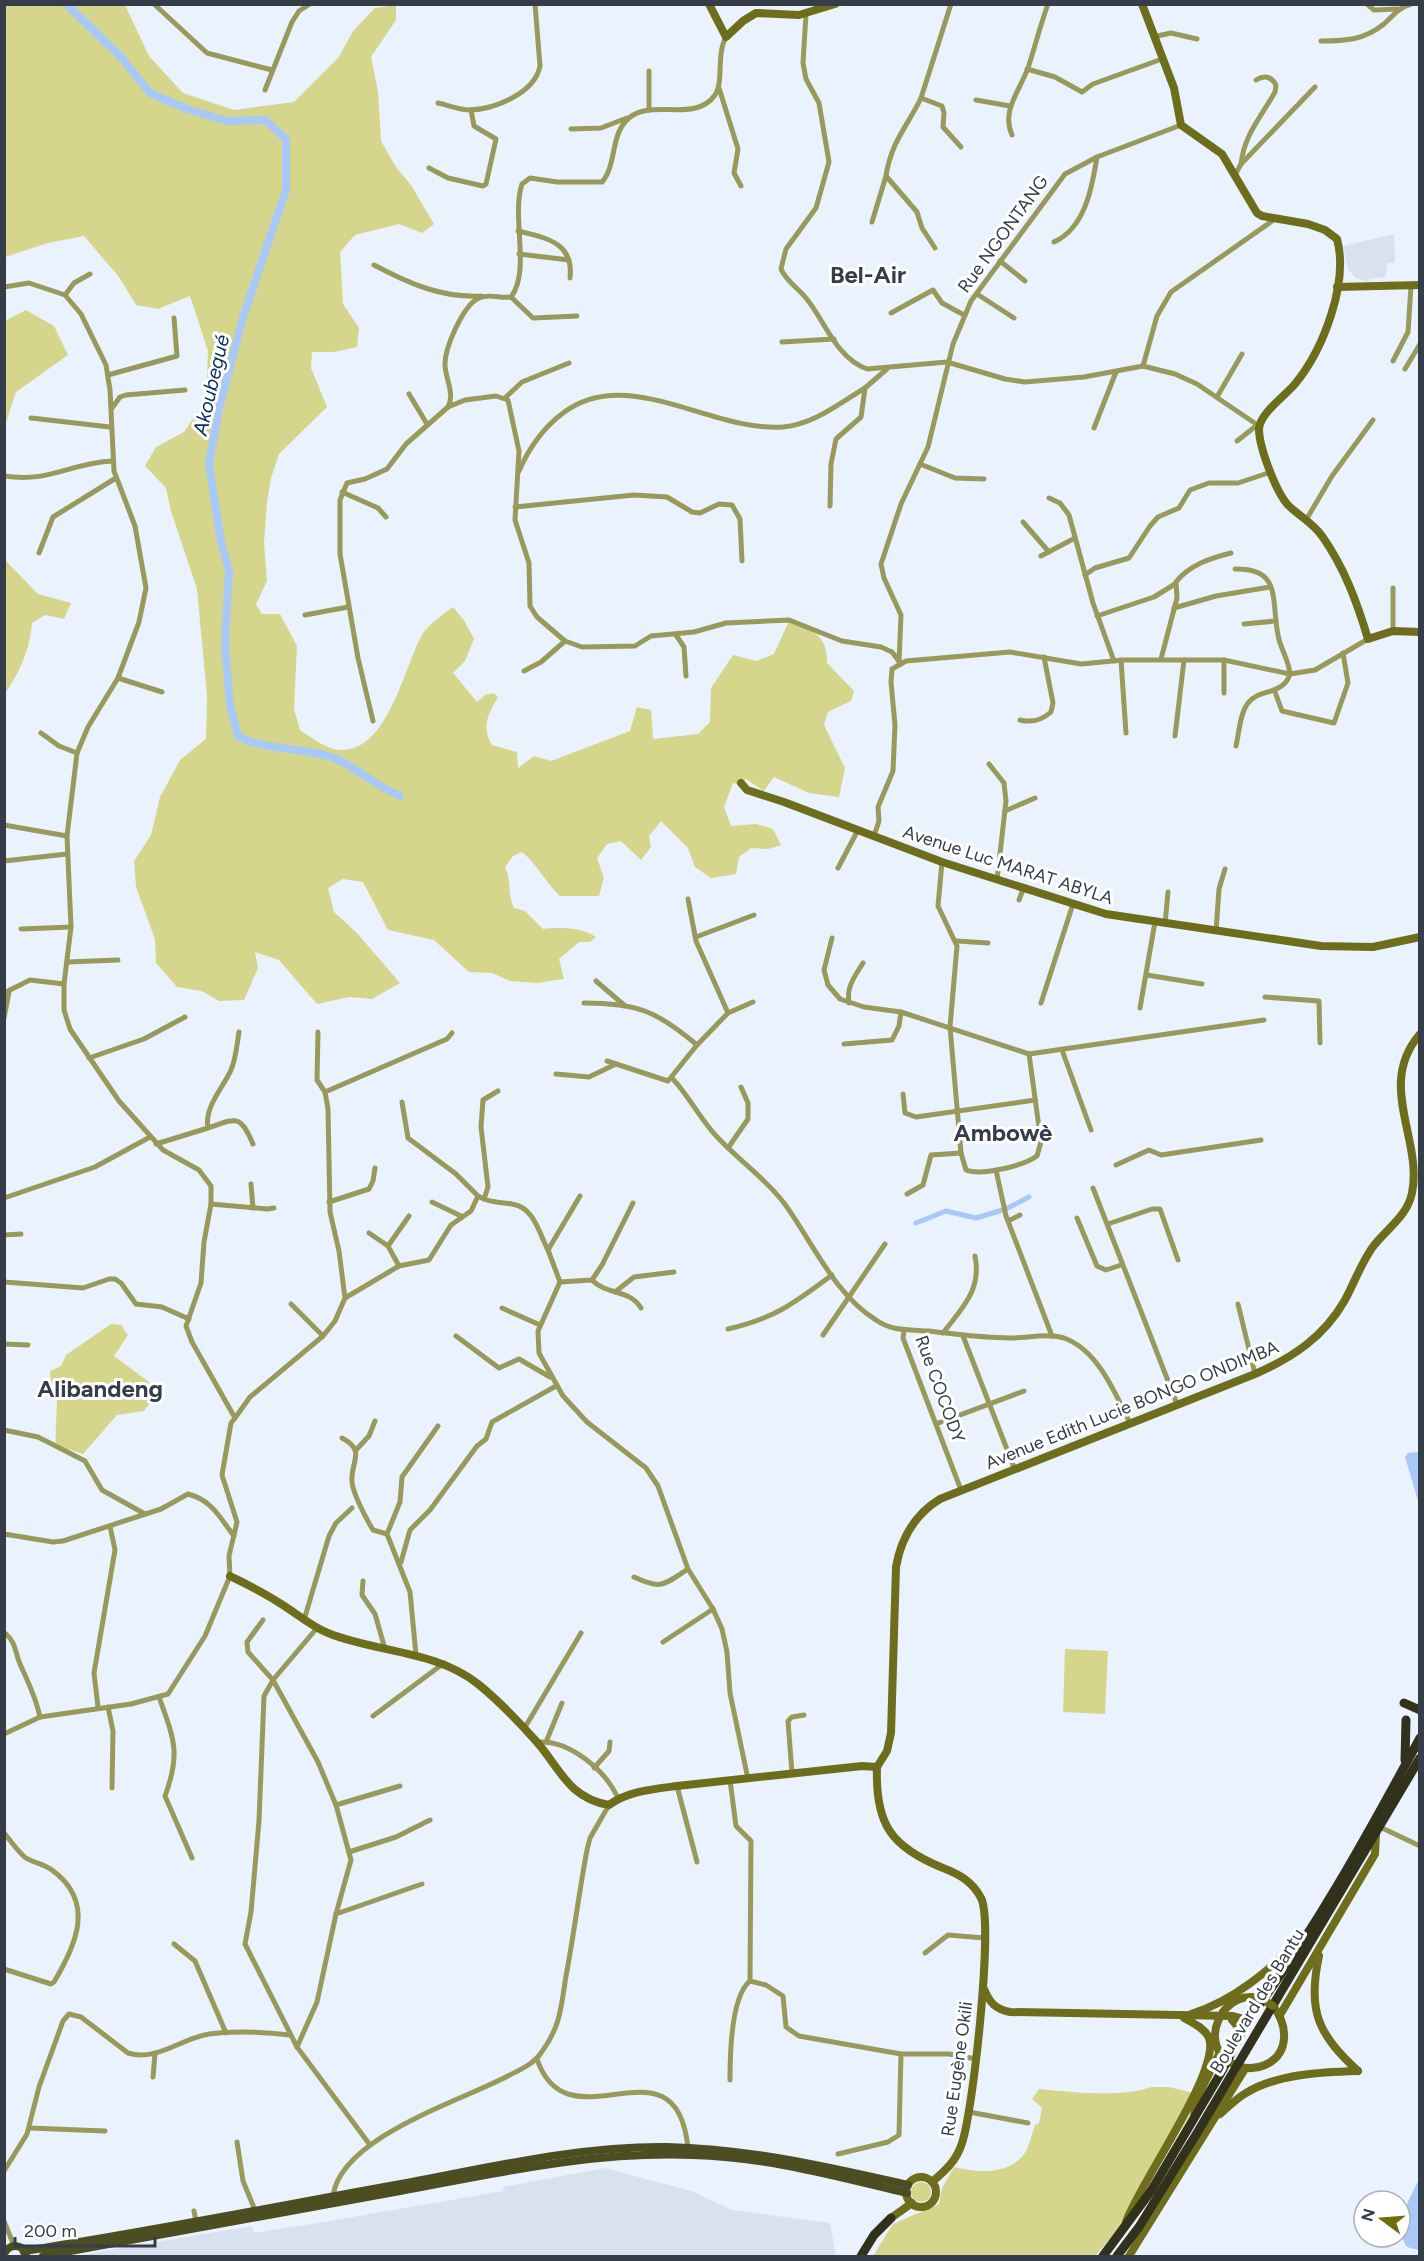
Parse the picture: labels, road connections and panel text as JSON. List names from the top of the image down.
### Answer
{
  "streets": {
    "highway": ["Boulevard des Bantu"],
    "main road": ["Avenue Luc MARAT ABYLA", "Avenue Edith Lucie BONGO ONDIMBA", "Rue Eugène Okili"],
    "street": ["Rue NGONTANG", "Rue COCODY"]
  },
  "crossings": [
    ["Rue NGONTANG", "Avenue Luc MARAT ABYLA"],
    ["Rue COCODY", "Avenue Edith Lucie BONGO ONDIMBA"],
    ["Avenue Edith Lucie BONGO ONDIMBA", "Rue Eugène Okili"]
  ],
  "districts": ["Bel-Air", "Ambowè", "Alibandeng"],
  "water": ["Akoubegué"],
  "scale_bar": "200 m",
  "north": "left"
}
